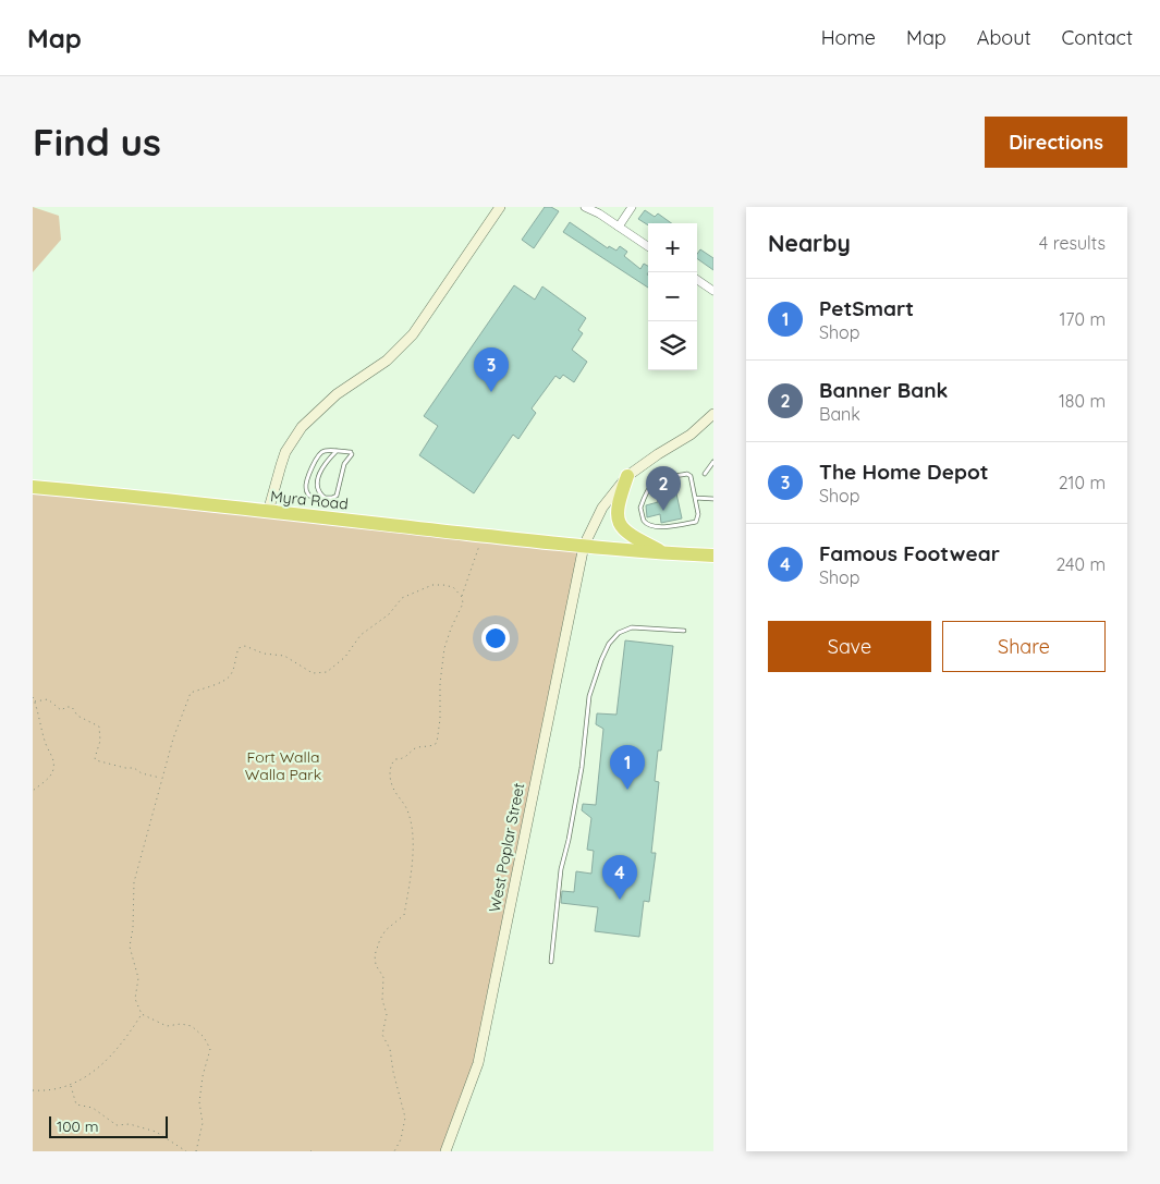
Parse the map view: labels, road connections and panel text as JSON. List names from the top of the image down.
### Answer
{
  "streets": {
    "highway": ["Myra Road"],
    "main road": ["West Poplar Street"]
  },
  "crossings": [
    ["Myra Road", "West Poplar Street"]
  ],
  "parks": ["Fort Walla Walla Park"],
  "scale_bar": "100 m",
  "page": {
    "header": "Map",
    "nav": [
      "Home",
      "Map",
      "About",
      "Contact"
    ],
    "buttons": [
      "Directions",
      ["Save", "Share"]
    ],
    "title": "Find us",
    "heading": ["Nearby", "4 results"],
    "map_buttons": ["+", "−"],
    "list": [
      {
        "mark": "1",
        "name": "PetSmart",
        "note": "Shop",
        "value": "170 m"
      },
      {
        "mark": "2",
        "name": "Banner Bank",
        "note": "Bank",
        "value": "180 m"
      },
      {
        "mark": "3",
        "name": "The Home Depot",
        "note": "Shop",
        "value": "210 m"
      },
      {
        "mark": "4",
        "name": "Famous Footwear",
        "note": "Shop",
        "value": "240 m"
      }
    ],
    "pins": [
      "3",
      "2",
      "1",
      "4"
    ],
    "scale": "100 m"
  }
}
